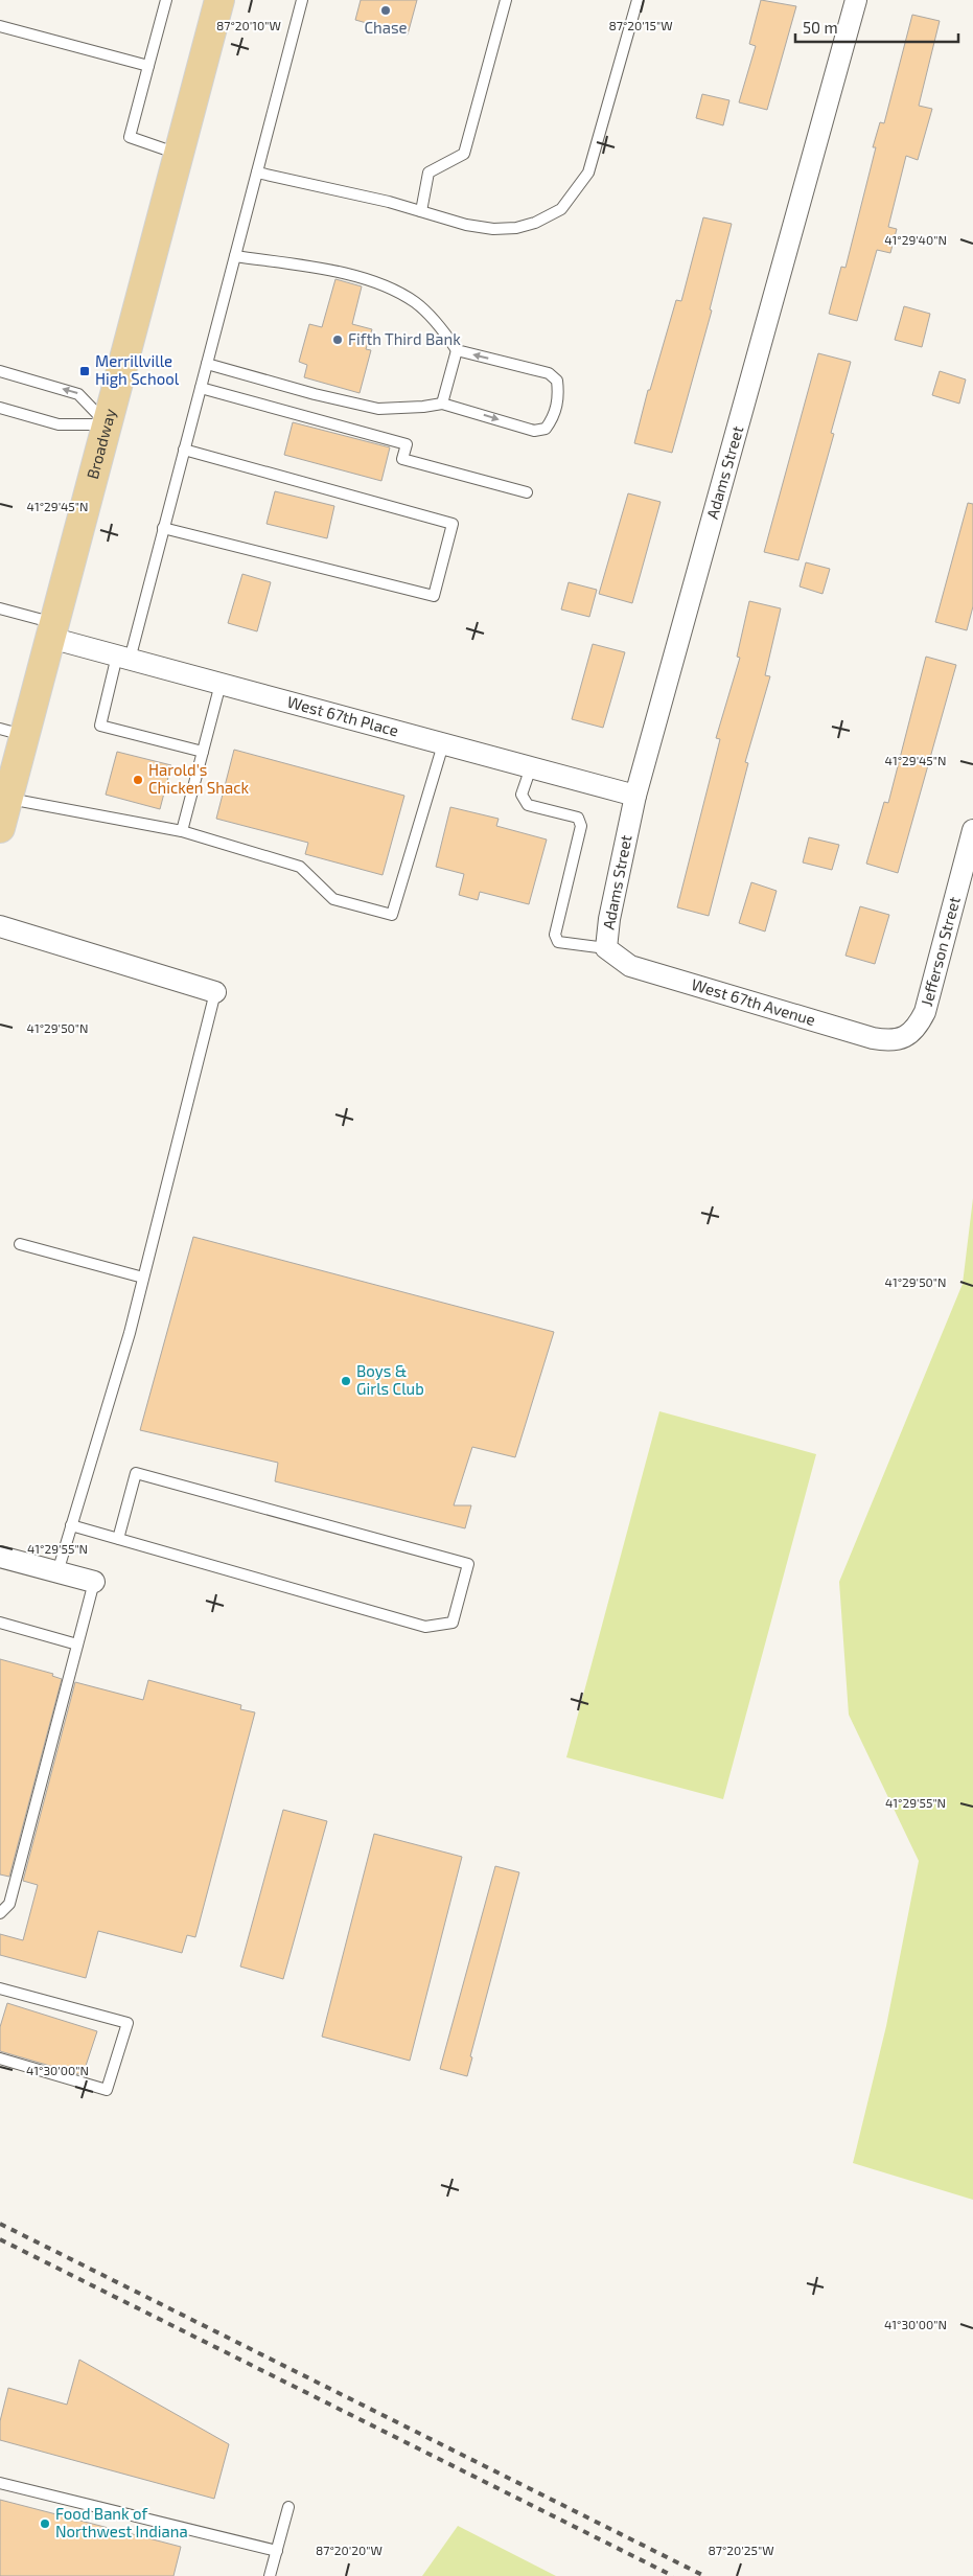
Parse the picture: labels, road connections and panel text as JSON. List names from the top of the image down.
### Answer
{
  "streets": {
    "main road": ["Broadway"],
    "street": [
      "Adams Street",
      "West 67th Place",
      "Jefferson Street",
      "West 67th Avenue"
    ]
  },
  "crossings": [
    ["Broadway", "West 67th Place"],
    ["Adams Street", "West 67th Place"],
    ["Adams Street", "West 67th Avenue"],
    ["Jefferson Street", "West 67th Avenue"]
  ],
  "places": {
    "other": [
      "Chase",
      "Fifth Third Bank",
      "Harold's Chicken Shack",
      "Boys & Girls Club",
      "Food Bank of Northwest Indiana"
    ],
    "transit": ["Merrillville High School"]
  },
  "scale_bar": "50 m",
  "coordinates": [
    "87°20'10\"W",
    "87°20'15\"W",
    "41°29'40\"N",
    "41°29'45\"N",
    "41°29'50\"N",
    "41°29'55\"N",
    "41°30'00\"N",
    "87°20'20\"W",
    "87°20'25\"W"
  ]
}
